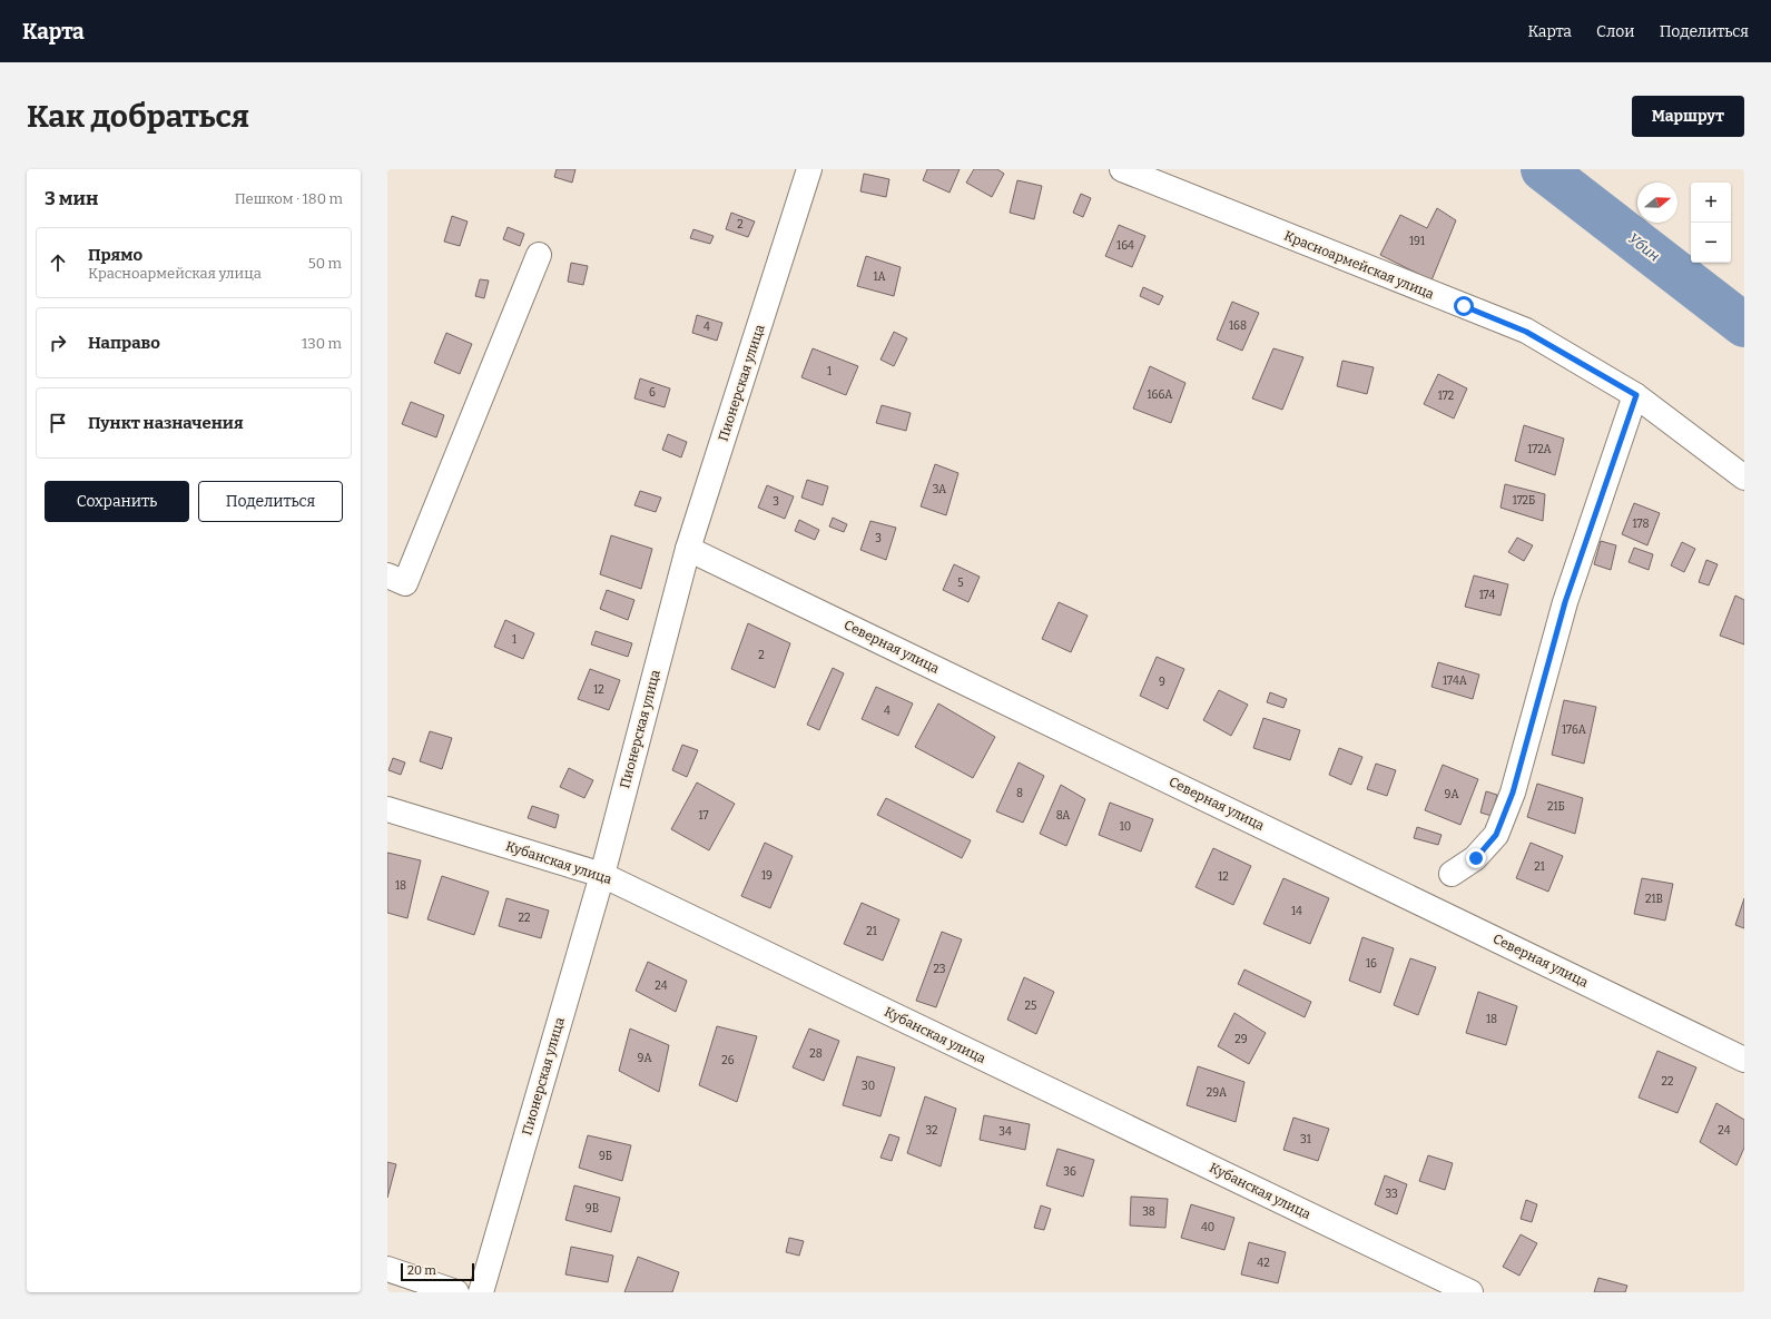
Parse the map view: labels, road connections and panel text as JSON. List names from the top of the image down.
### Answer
{
  "streets": {
    "street": [
      "Красноармейская улица",
      "Пионерская улица",
      "Северная улица",
      "Кубанская улица"
    ]
  },
  "crossings": [
    ["Пионерская улица", "Северная улица"],
    ["Пионерская улица", "Кубанская улица"]
  ],
  "water": ["Убин"],
  "house_numbers": [
    "2",
    "191",
    "164",
    "1А",
    "168",
    "4",
    "1",
    "6",
    "166А",
    "172",
    "172А",
    "3А",
    "172Б",
    "3",
    "178",
    "3",
    "5",
    "174",
    "1",
    "2",
    "174А",
    "9",
    "12",
    "4",
    "176А",
    "8",
    "9А",
    "21Б",
    "17",
    "8А",
    "10",
    "21",
    "19",
    "12",
    "18",
    "21В",
    "14",
    "22",
    "21",
    "16",
    "23",
    "24",
    "25",
    "18",
    "29",
    "28",
    "9А",
    "26",
    "22",
    "30",
    "29А",
    "32",
    "24",
    "34",
    "31",
    "9Б",
    "36",
    "33",
    "9В",
    "38",
    "40",
    "42"
  ],
  "scale_bar": "20 m",
  "north": "right",
  "page": {
    "header": "Карта",
    "nav": ["Карта", "Слои", "Поделиться"],
    "buttons": [
      "Маршрут",
      ["Сохранить", "Поделиться"]
    ],
    "title": "Как добраться",
    "heading": ["3 мин", "Пешком · 180 m"],
    "map_buttons": ["+", "−"],
    "list": [
      ["Прямо", "Красноармейская улица", "50 m"],
      ["Направо", "130 m"],
      "Пункт назначения"
    ],
    "scale": "20 m"
  }
}
